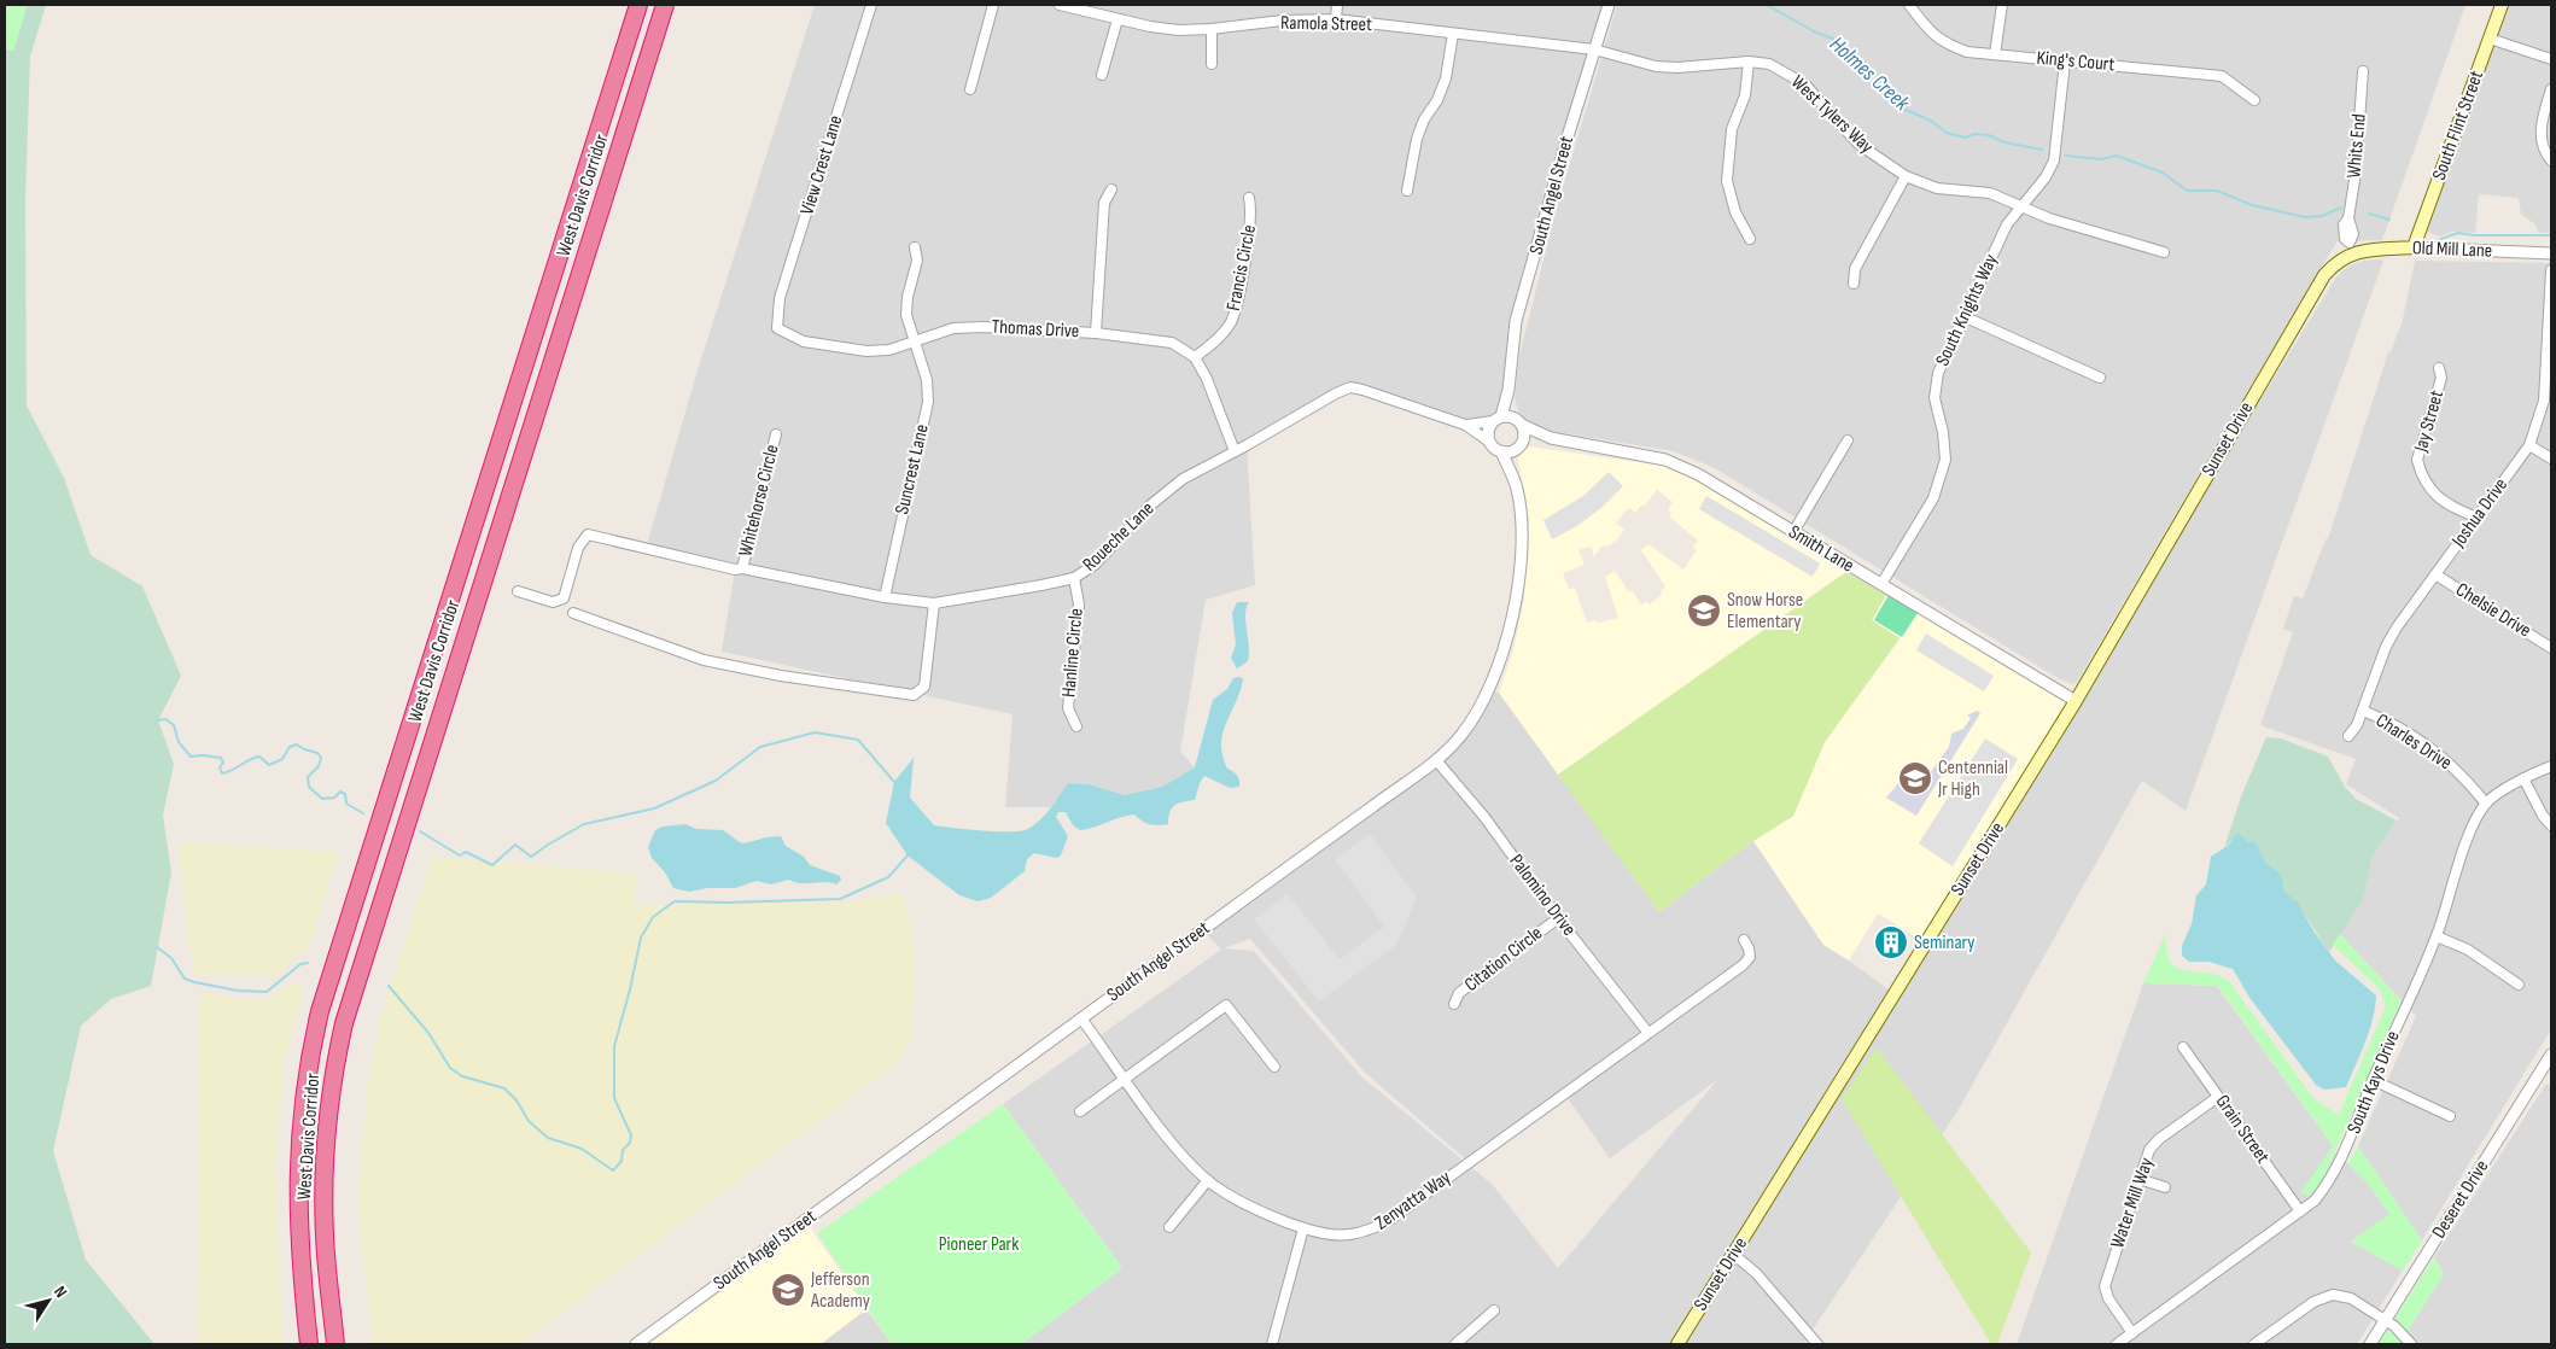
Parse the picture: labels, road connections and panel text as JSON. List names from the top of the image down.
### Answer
{
  "streets": {
    "highway": ["West Davis Corridor"],
    "main road": ["South Flint Street", "Old Mill Lane", "Sunset Drive"],
    "street": [
      "Ramola Street",
      "King's Court",
      "West Tylers Way",
      "Whits End",
      "View Crest Lane",
      "South Angel Street",
      "Francis Circle",
      "South Knights Way",
      "Thomas Drive",
      "Jay Street",
      "Suncrest Lane",
      "Whitehorse Circle",
      "Joshua Drive",
      "Roueche Lane",
      "Smith Lane",
      "Chelsie Drive",
      "Hanline Circle",
      "Charles Drive",
      "Palomino Drive",
      "Citation Circle",
      "South Kays Drive",
      "Grain Street",
      "Deseret Drive",
      "Zenyatta Way",
      "Water Mill Way"
    ]
  },
  "crossings": [
    ["Ramola Street", "West Tylers Way"],
    ["Ramola Street", "South Angel Street"],
    ["King's Court", "South Knights Way"],
    ["West Tylers Way", "South Angel Street"],
    ["West Tylers Way", "South Knights Way"],
    ["South Flint Street", "Old Mill Lane"],
    ["Whits End", "Old Mill Lane"],
    ["Whits End", "Sunset Drive"],
    ["View Crest Lane", "Thomas Drive"],
    ["South Angel Street", "Smith Lane"],
    ["South Angel Street", "Palomino Drive"],
    ["South Angel Street", "Zenyatta Way"],
    ["Old Mill Lane", "Sunset Drive"],
    ["Francis Circle", "Thomas Drive"],
    ["South Knights Way", "Smith Lane"],
    ["Thomas Drive", "Suncrest Lane"],
    ["Jay Street", "Joshua Drive"],
    ["Sunset Drive", "Smith Lane"],
    ["Suncrest Lane", "Roueche Lane"],
    ["Whitehorse Circle", "Roueche Lane"],
    ["Joshua Drive", "Chelsie Drive"],
    ["Joshua Drive", "Charles Drive"],
    ["Roueche Lane", "Hanline Circle"],
    ["Charles Drive", "South Kays Drive"],
    ["Palomino Drive", "Citation Circle"],
    ["Palomino Drive", "Zenyatta Way"],
    ["South Kays Drive", "Grain Street"],
    ["South Kays Drive", "Water Mill Way"],
    ["Grain Street", "Water Mill Way"]
  ],
  "water": ["Holmes Creek"],
  "parks": ["Pioneer Park"],
  "places": {
    "school or university": ["Snow Horse Elementary", "Centennial Jr High", "Jefferson Academy"],
    "building": ["Seminary"]
  },
  "north": "top right"
}
